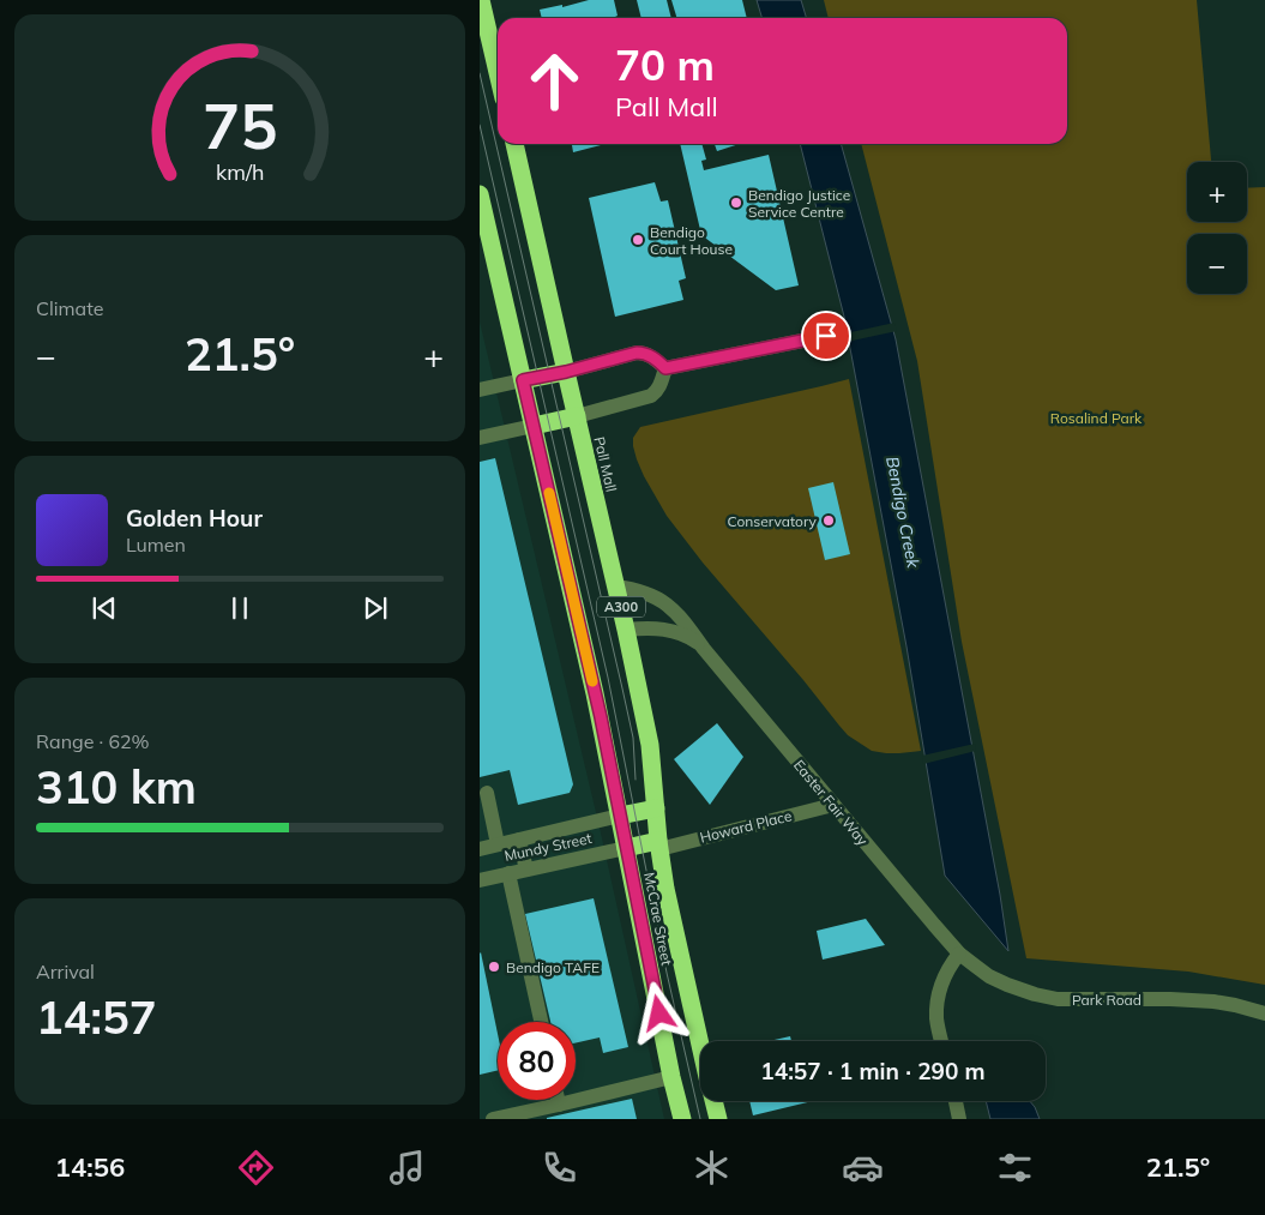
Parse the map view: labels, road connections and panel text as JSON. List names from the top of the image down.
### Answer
{
  "streets": {
    "highway": [
      "Pall Mall",
      "A300",
      "Mundy Street",
      "McCrae Street"
    ],
    "street": ["Easter Fair Way", "Howard Place", "Park Road"]
  },
  "crossings": [
    ["Pall Mall", "Easter Fair Way"],
    ["Pall Mall", "Mundy Street"],
    ["Pall Mall", "McCrae Street"],
    ["A300", "McCrae Street"],
    ["Easter Fair Way", "Howard Place"],
    ["Easter Fair Way", "Park Road"],
    ["Howard Place", "Mundy Street"],
    ["Howard Place", "McCrae Street"],
    ["Mundy Street", "McCrae Street"]
  ],
  "water": ["Bendigo Creek"],
  "parks": ["Rosalind Park"],
  "places": [
    "Bendigo Justice Service Centre",
    "Bendigo Court House",
    "Conservatory",
    "Bendigo TAFE"
  ],
  "page": {
    "turn": ["70 m", "Pall Mall"],
    "map_buttons": ["+", "−"],
    "tile": [
      "Climate",
      ["Range · 62%", "310 km"],
      ["Arrival", "14:57"]
    ],
    "heat": ["−", "21.5°", "+"],
    "song": ["Golden Hour", "Lumen"],
    "limit": "80",
    "trip": "14:57 · 1 min · 290 m",
    "tabs": ["14:56", "21.5°"],
    "gauge": ["75", "km/h"]
  }
}
